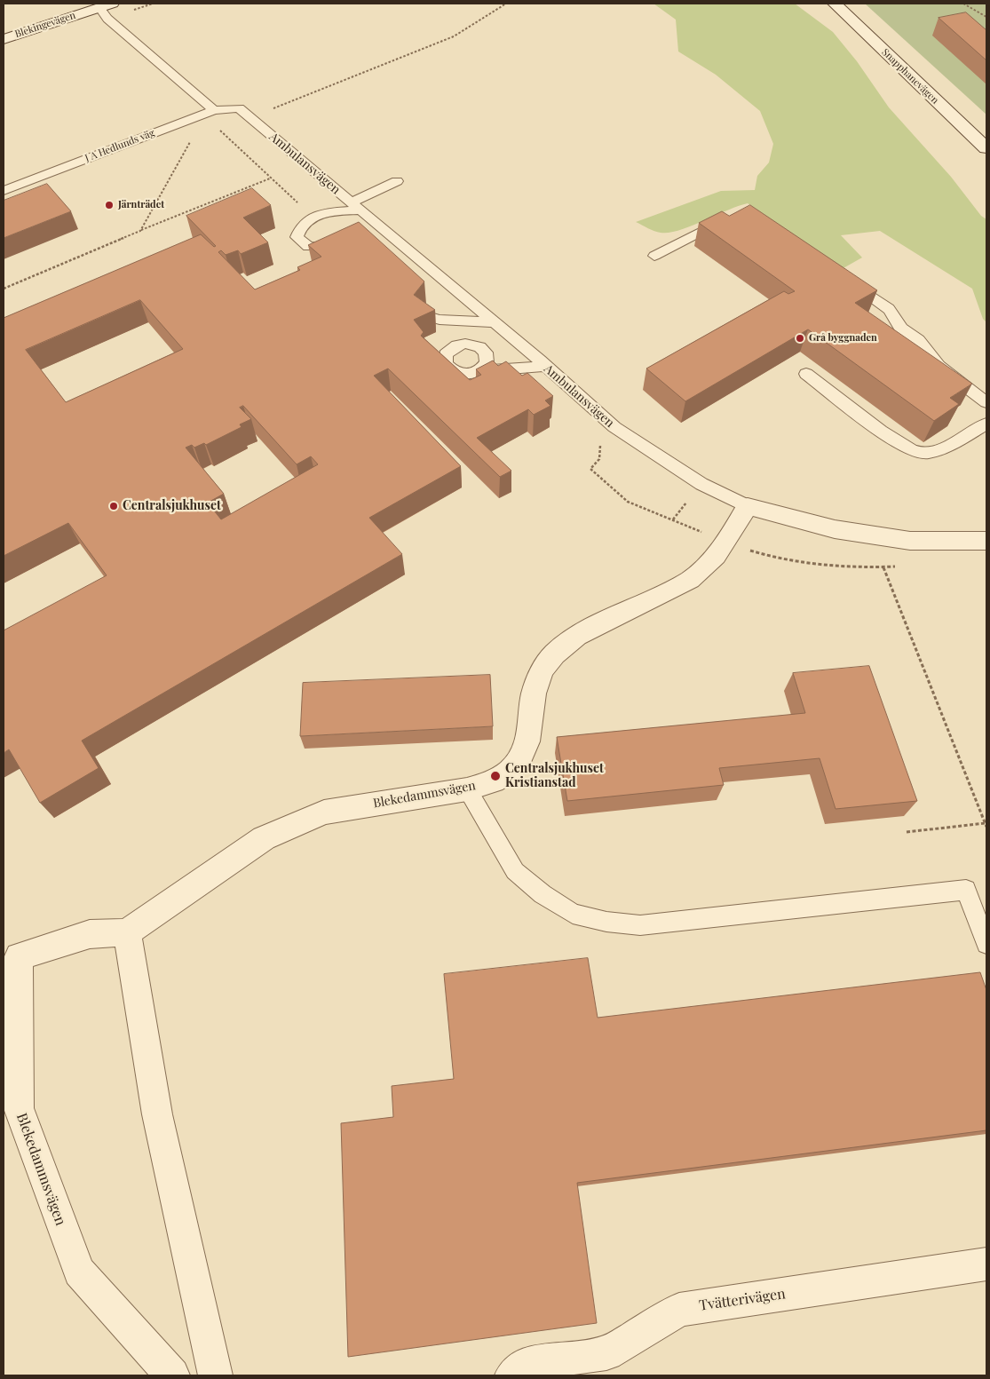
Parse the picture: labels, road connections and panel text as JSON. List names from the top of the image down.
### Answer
{
  "streets": {
    "street": [
      "Blekingevägen",
      "Snapphanevägen",
      "Ambulansvägen",
      "Blekedammsvägen",
      "Tvätterivägen"
    ],
    "lane": ["J A Hedlunds väg"]
  },
  "crossings": [
    ["J A Hedlunds väg", "Ambulansvägen"],
    ["Ambulansvägen", "Blekedammsvägen"]
  ],
  "places": [
    "Järnträdet",
    "Grå byggnaden",
    "Centralsjukhuset",
    "Centralsjukhuset Kristianstad"
  ]
}
